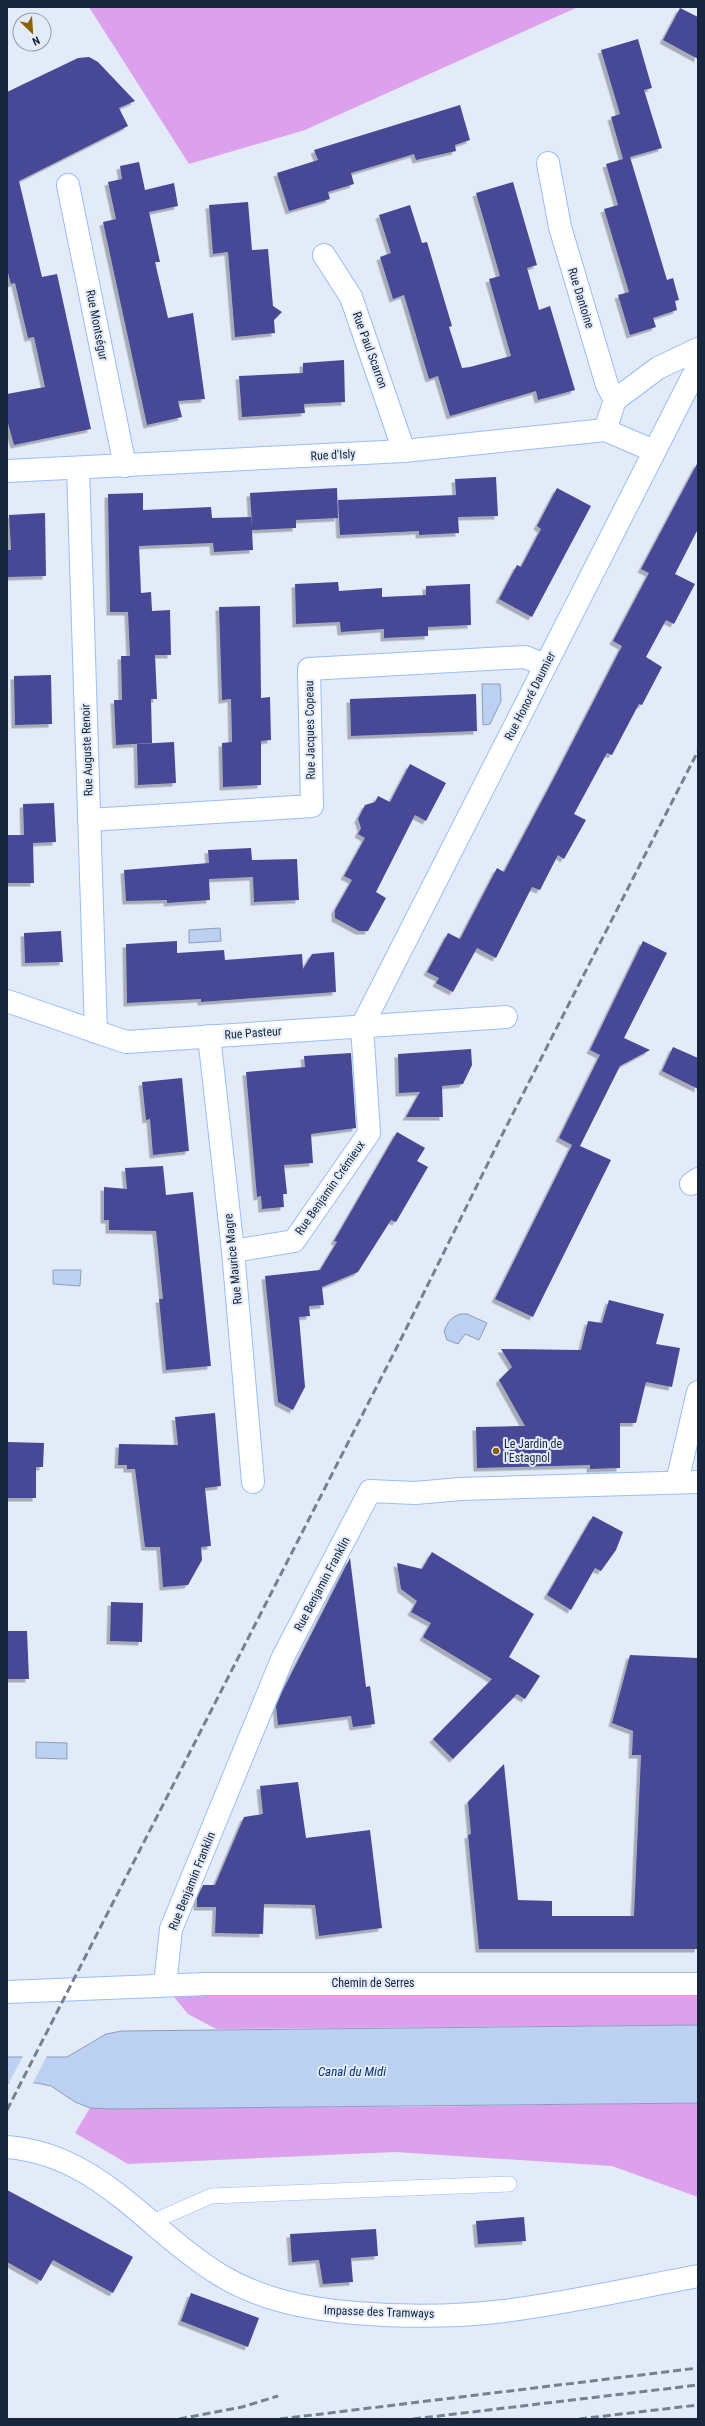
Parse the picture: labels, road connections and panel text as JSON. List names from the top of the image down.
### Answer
{
  "streets": {
    "street": [
      "Rue Dantoine",
      "Rue Montségur",
      "Rue Paul Scarron",
      "Rue d'Isly",
      "Rue Honoré Daumier",
      "Rue Jacques Copeau",
      "Rue Auguste Renoir",
      "Rue Pasteur",
      "Rue Benjamin Crémieux",
      "Rue Maurice Magre",
      "Rue Benjamin Franklin",
      "Chemin de Serres",
      "Impasse des Tramways"
    ]
  },
  "crossings": [
    ["Rue Montségur", "Rue d'Isly"],
    ["Rue Paul Scarron", "Rue d'Isly"],
    ["Rue d'Isly", "Rue Honoré Daumier"],
    ["Rue d'Isly", "Rue Auguste Renoir"],
    ["Rue Honoré Daumier", "Rue Jacques Copeau"],
    ["Rue Honoré Daumier", "Rue Pasteur"],
    ["Rue Honoré Daumier", "Rue Benjamin Crémieux"],
    ["Rue Jacques Copeau", "Rue Auguste Renoir"],
    ["Rue Auguste Renoir", "Rue Pasteur"],
    ["Rue Pasteur", "Rue Benjamin Crémieux"],
    ["Rue Pasteur", "Rue Maurice Magre"],
    ["Rue Benjamin Crémieux", "Rue Maurice Magre"],
    ["Rue Benjamin Franklin", "Chemin de Serres"]
  ],
  "water": ["Canal du Midi"],
  "places": ["Le Jardin de l'Estagnol"],
  "north": "bottom right"
}
